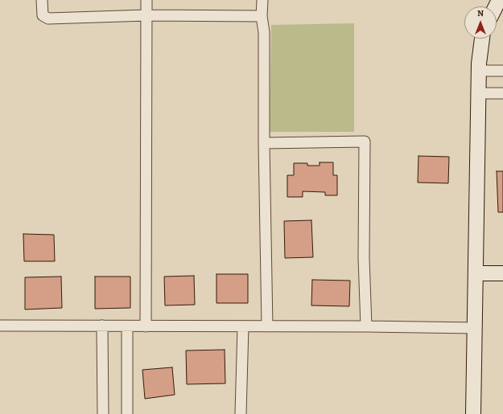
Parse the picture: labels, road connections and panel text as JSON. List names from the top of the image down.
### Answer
{
  "north": "top"
}
